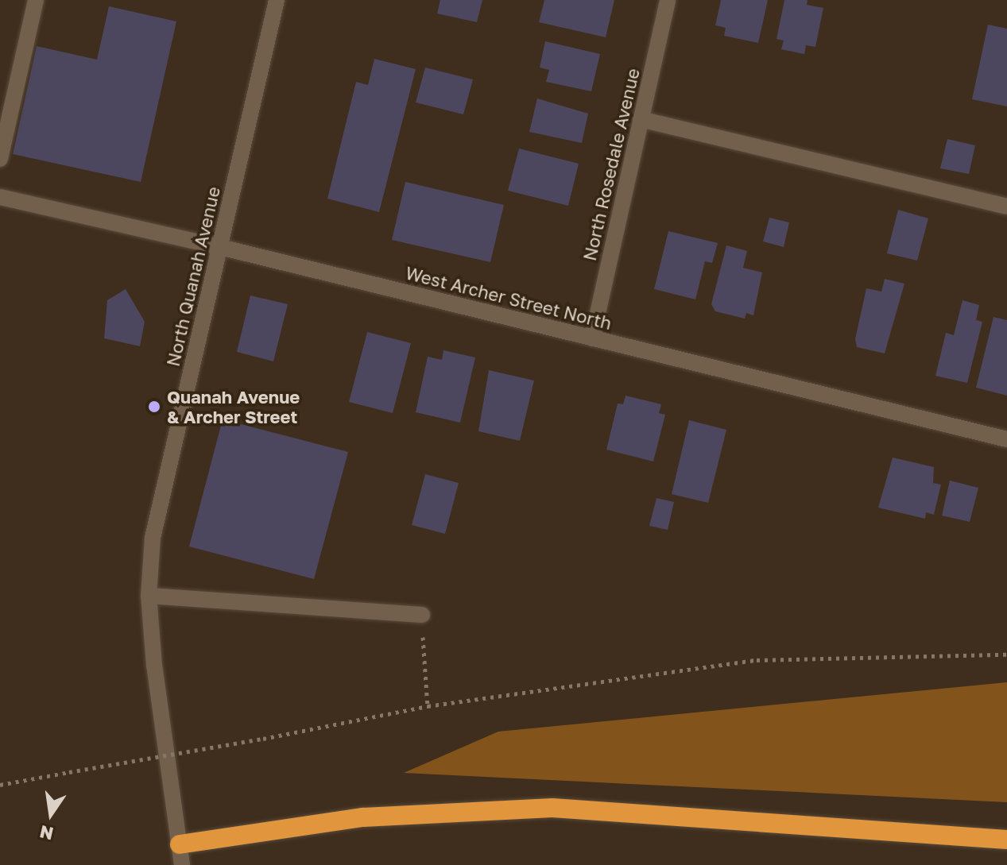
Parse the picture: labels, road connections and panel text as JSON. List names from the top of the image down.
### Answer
{
  "streets": {
    "street": ["North Rosedale Avenue", "North Quanah Avenue", "West Archer Street North"]
  },
  "crossings": [
    ["North Rosedale Avenue", "West Archer Street North"],
    ["North Quanah Avenue", "West Archer Street North"]
  ],
  "places": ["Quanah Avenue & Archer Street"],
  "north": "bottom"
}
